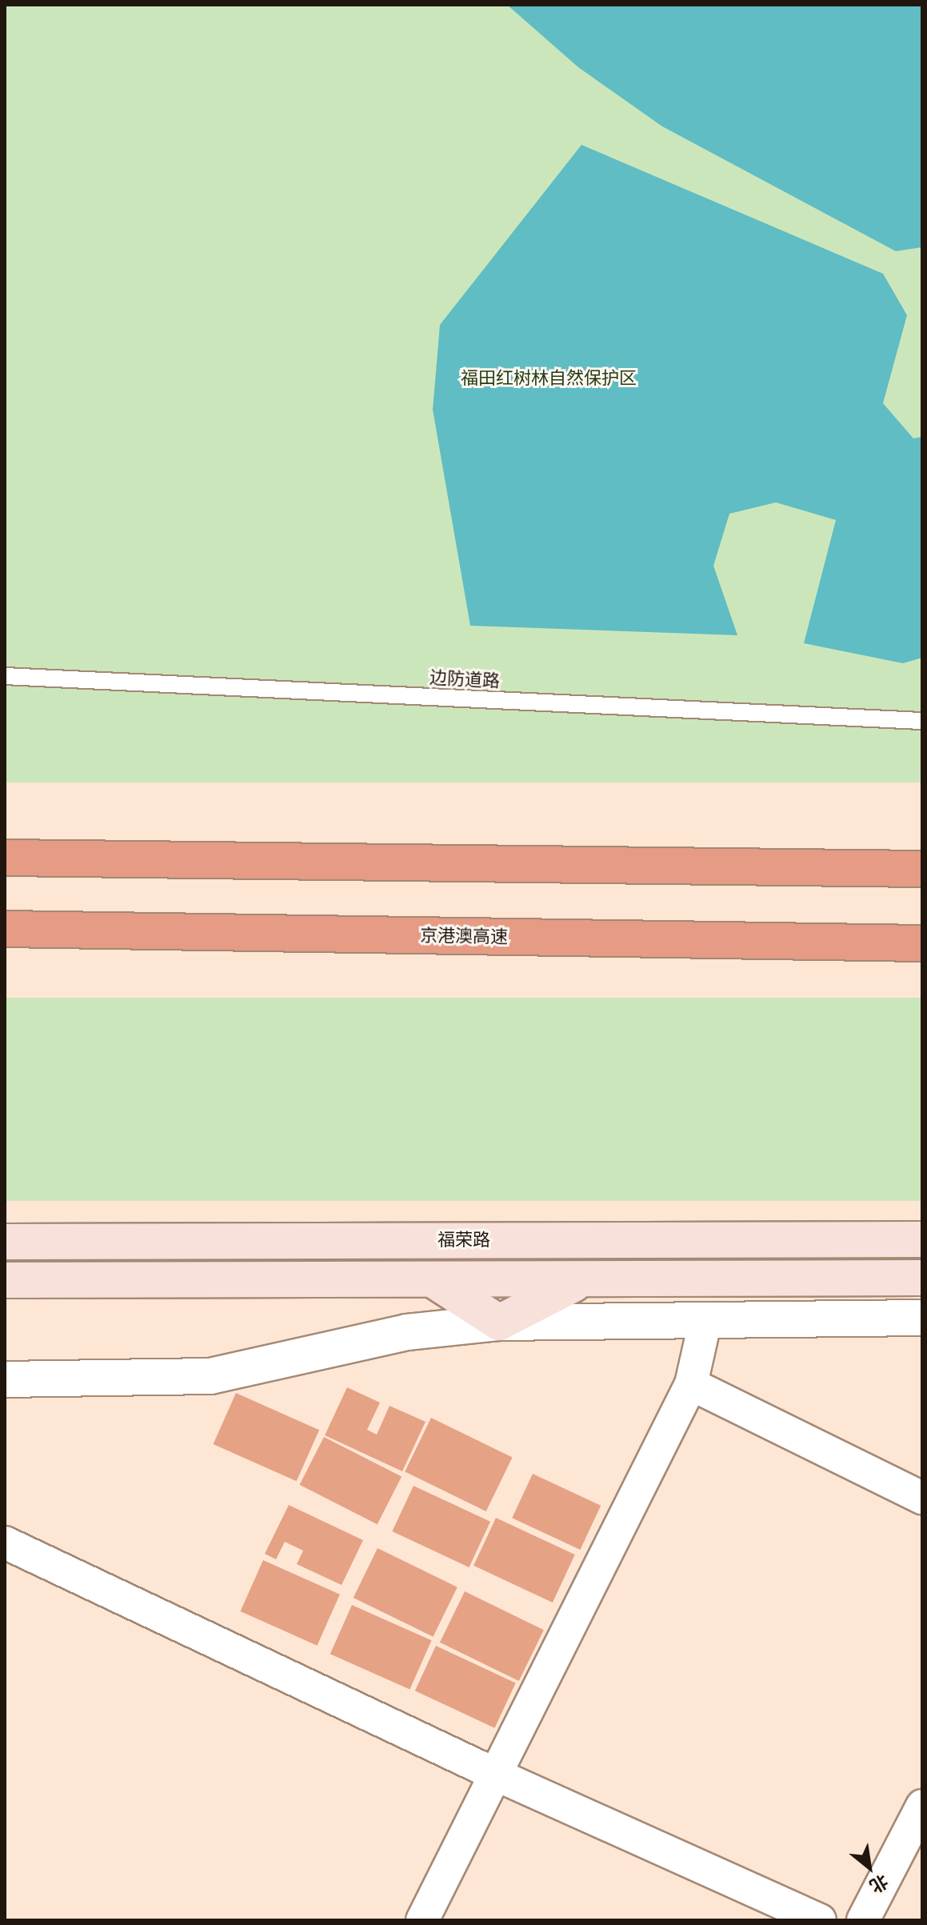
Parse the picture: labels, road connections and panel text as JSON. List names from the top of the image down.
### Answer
{
  "streets": {
    "highway": ["京港澳高速"],
    "main road": ["福荣路"],
    "lane": ["边防道路"]
  },
  "parks": ["福田红树林自然保护区"],
  "north": "bottom right"
}
